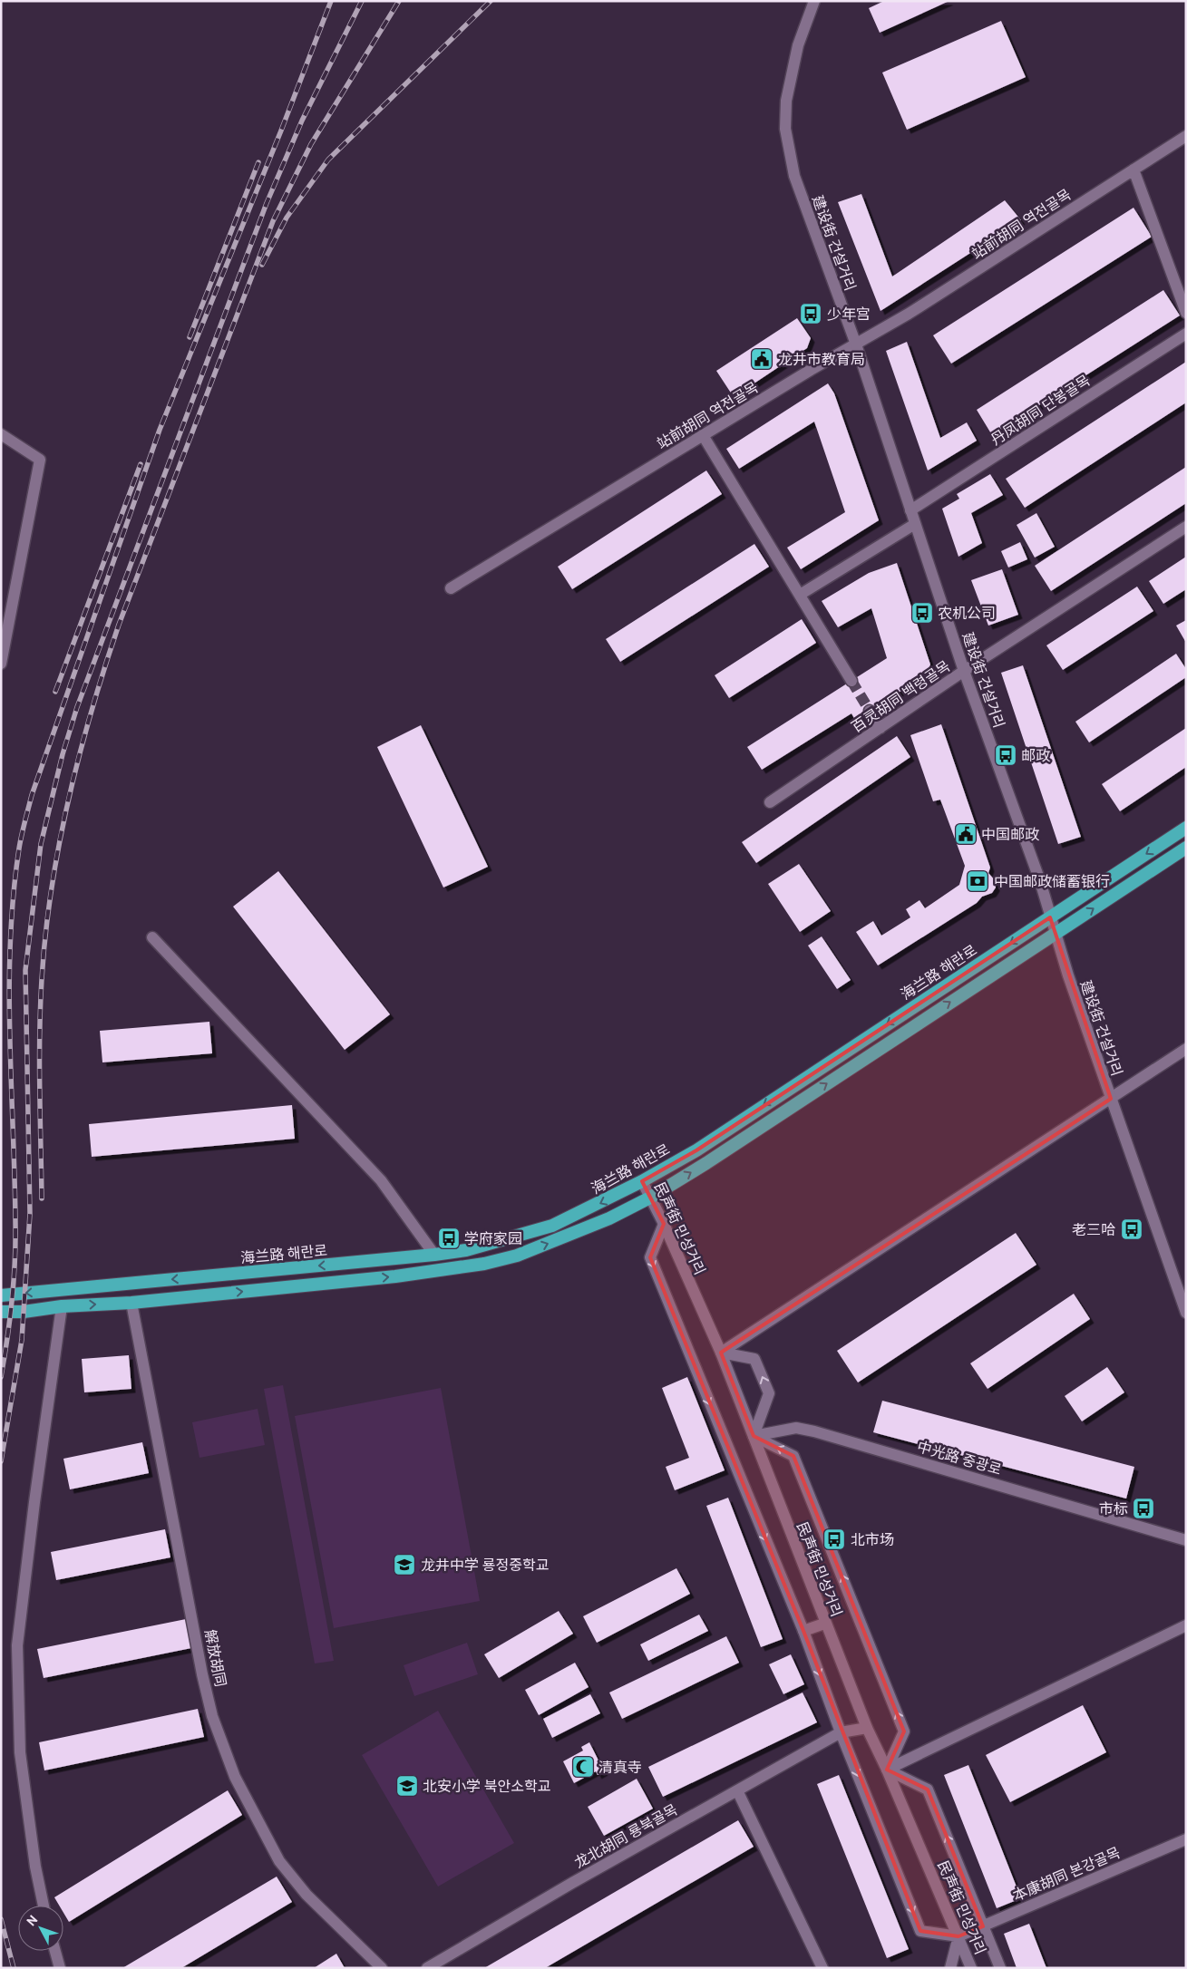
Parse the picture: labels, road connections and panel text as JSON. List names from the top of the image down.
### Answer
{
  "streets": {
    "highway": ["海兰路 해란로"],
    "street": [
      "站前胡同 역전골목",
      "建设街 건설거리",
      "丹凤胡同 단봉골목",
      "百灵胡同 백령골목",
      "民声街 민성거리",
      "中光路 중광로",
      "解放胡同",
      "龙北胡同 룡북골목",
      "本康胡同 본강골목"
    ]
  },
  "crossings": [
    ["站前胡同 역전골목", "建设街 건설거리"],
    ["建设街 건설거리", "丹凤胡同 단봉골목"],
    ["建设街 건설거리", "百灵胡同 백령골목"],
    ["建设街 건설거리", "海兰路 해란로"],
    ["海兰路 해란로", "民声街 민성거리"],
    ["民声街 민성거리", "中光路 중광로"],
    ["民声街 민성거리", "龙北胡同 룡북골목"],
    ["民声街 민성거리", "本康胡同 본강골목"]
  ],
  "places": {
    "bus stop": [
      "少年宫",
      "农机公司",
      "邮政",
      "老三哈",
      "学府家园",
      "市标",
      "北市场"
    ],
    "public building": ["龙井市教育局", "中国邮政"],
    "bank": ["中国邮政储蓄银行"],
    "school or university": ["龙井中学 룡정중학교", "北安小学 북안소학교"],
    "mosque": ["清真寺"]
  },
  "north": "top left"
}
